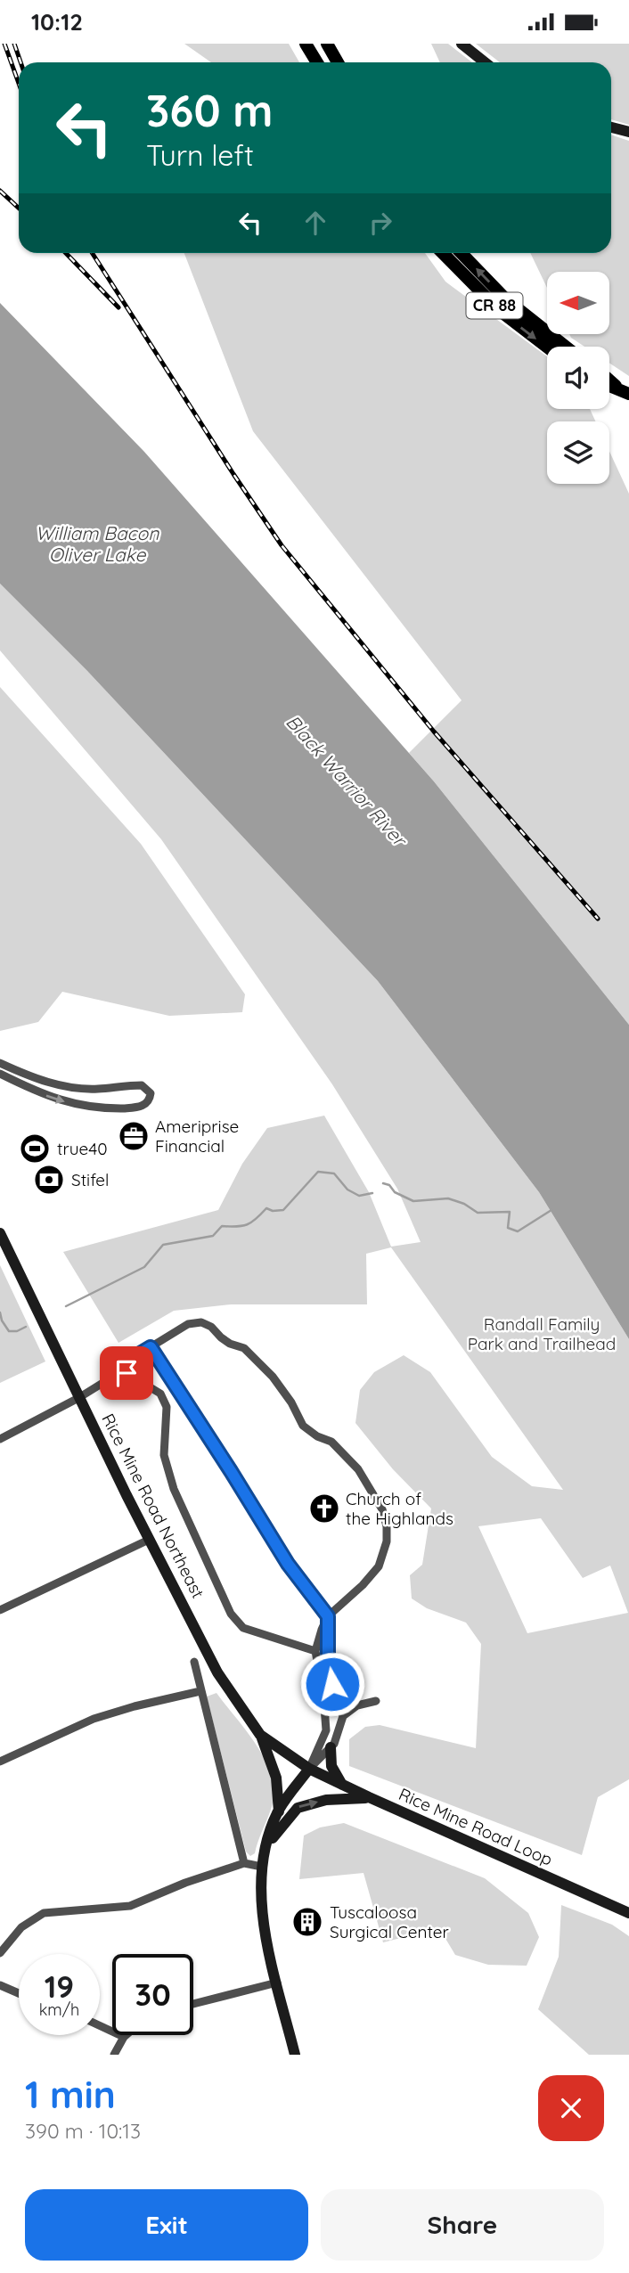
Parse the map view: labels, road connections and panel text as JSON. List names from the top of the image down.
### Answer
{
  "streets": {
    "main road": ["CR 88", "Rice Mine Road Northeast", "Rice Mine Road Loop"]
  },
  "crossings": [
    ["Rice Mine Road Northeast", "Rice Mine Road Loop"]
  ],
  "water": ["William Bacon Oliver Lake", "Black Warrior River"],
  "parks": ["Randall Family Park and Trailhead"],
  "places": {
    "office": ["Ameriprise Financial"],
    "sports": ["true40"],
    "bank": ["Stifel"],
    "church": ["Church of the Highlands"],
    "building": ["Tuscaloosa Surgical Center"]
  },
  "north": "left",
  "page": {
    "status": "10:12",
    "turn": ["360 m", "Turn left"],
    "speed": "19 km/h",
    "limit": "30",
    "heading": ["1 min", "390 m · 10:13"],
    "buttons": ["Exit", "Share"]
  }
}
